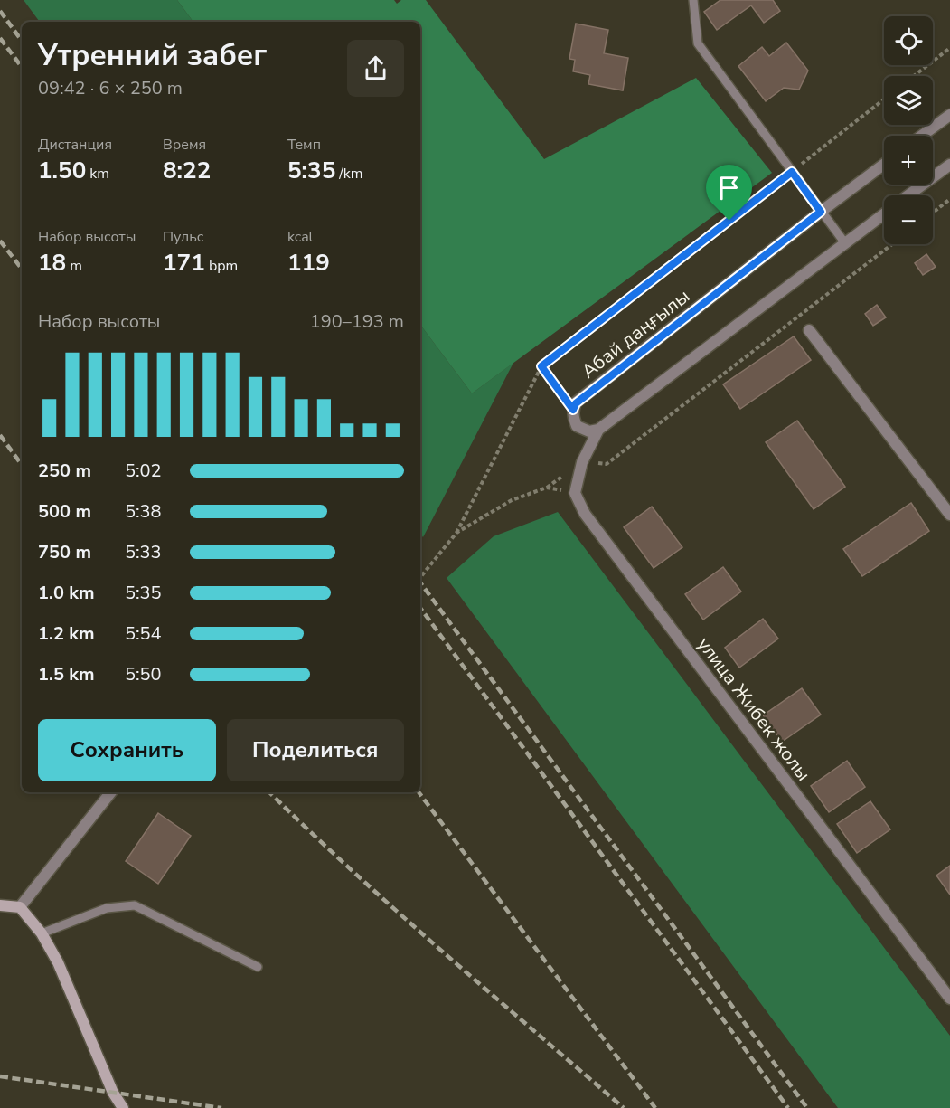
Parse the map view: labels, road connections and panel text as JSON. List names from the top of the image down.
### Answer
{
  "streets": {
    "street": ["Абай даңғылы", "улица Жибек жолы"]
  },
  "page": {
    "map_buttons": ["+", "−"],
    "heading": ["Утренний забег", "09:42 · 6 × 250 m"],
    "stats": [
      ["Дистанция", "1.50 km"],
      ["Время", "8:22"],
      ["Темп", "5:35 /km"],
      ["Набор высоты", "18 m"],
      ["Пульс", "171 bpm"],
      ["kcal", "119"]
    ],
    "chart": ["Набор высоты", "190–193 m"],
    "list": [
      {
        "name": "250 m",
        "note": "5:02"
      },
      {
        "name": "500 m",
        "note": "5:38"
      },
      {
        "name": "750 m",
        "note": "5:33"
      },
      {
        "name": "1.0 km",
        "note": "5:35"
      },
      {
        "name": "1.2 km",
        "note": "5:54"
      },
      {
        "name": "1.5 km",
        "note": "5:50"
      }
    ],
    "buttons": ["Сохранить", "Поделиться"]
  }
}
